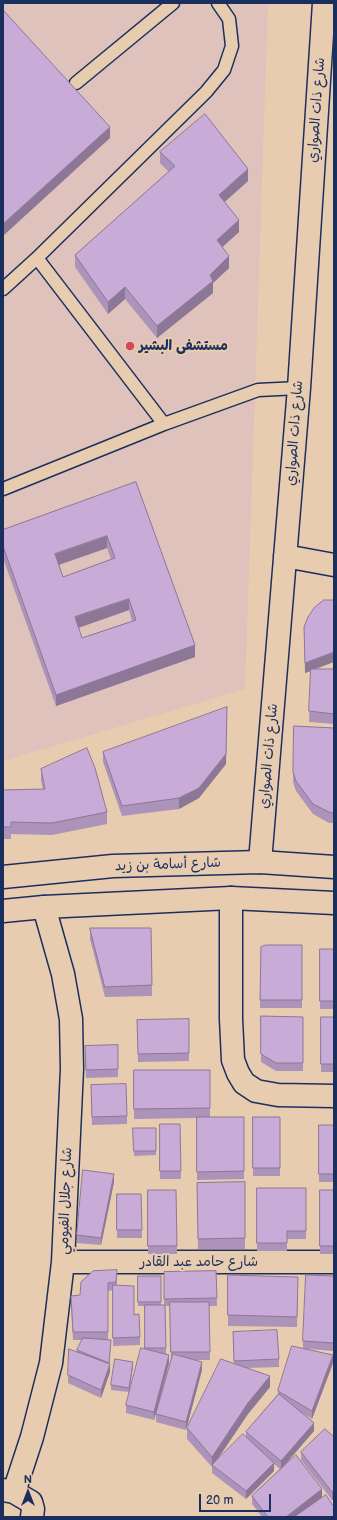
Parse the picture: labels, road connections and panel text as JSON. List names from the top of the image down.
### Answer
{
  "streets": {
    "main road": [
      "شارع ذات الصواري",
      "شارع أسامة بن زيد",
      "شارع جلال الفيومي",
      "شارع حامد عبد القادر"
    ]
  },
  "crossings": [
    ["شارع ذات الصواري", "شارع أسامة بن زيد"],
    ["شارع جلال الفيومي", "شارع حامد عبد القادر"]
  ],
  "places": ["مستشفى البشير"],
  "scale_bar": "20 m",
  "north": "top"
}
